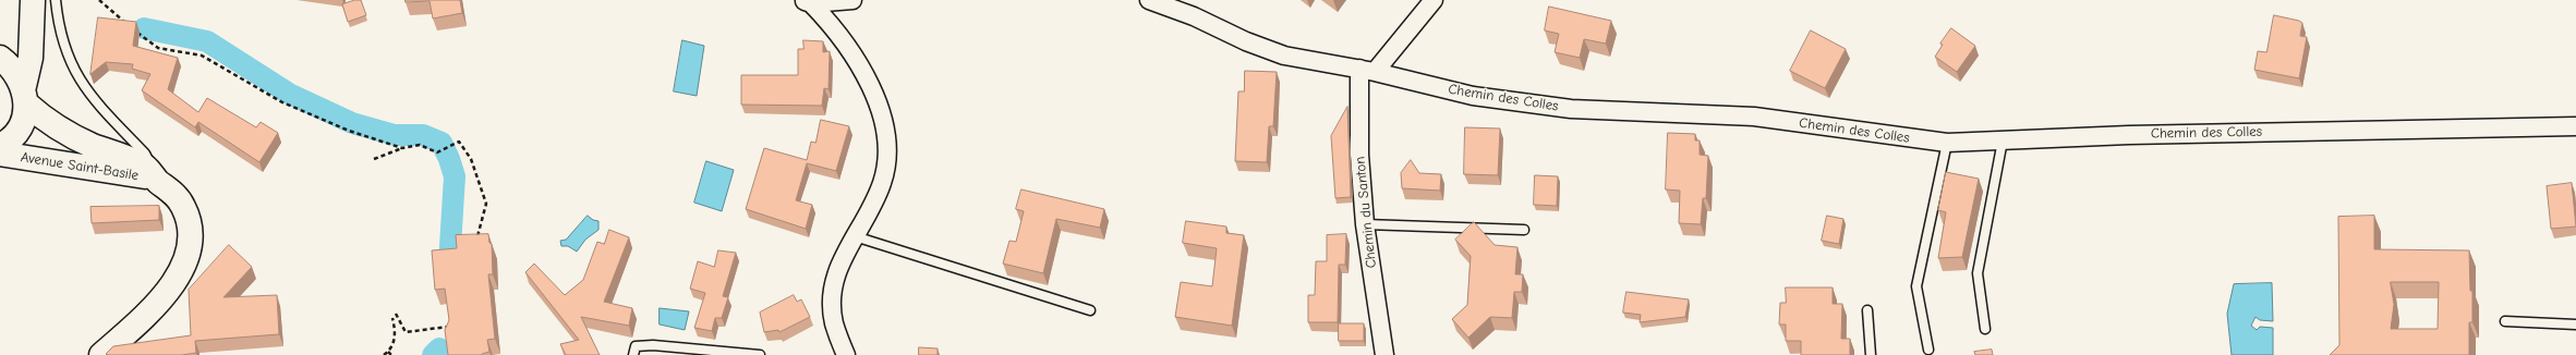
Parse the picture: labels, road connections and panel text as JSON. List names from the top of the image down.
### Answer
{
  "streets": {
    "main road": ["Avenue Saint-Basile"],
    "street": ["Chemin des Colles", "Chemin du Santon"]
  },
  "crossings": [
    ["Chemin des Colles", "Chemin du Santon"]
  ]
}
